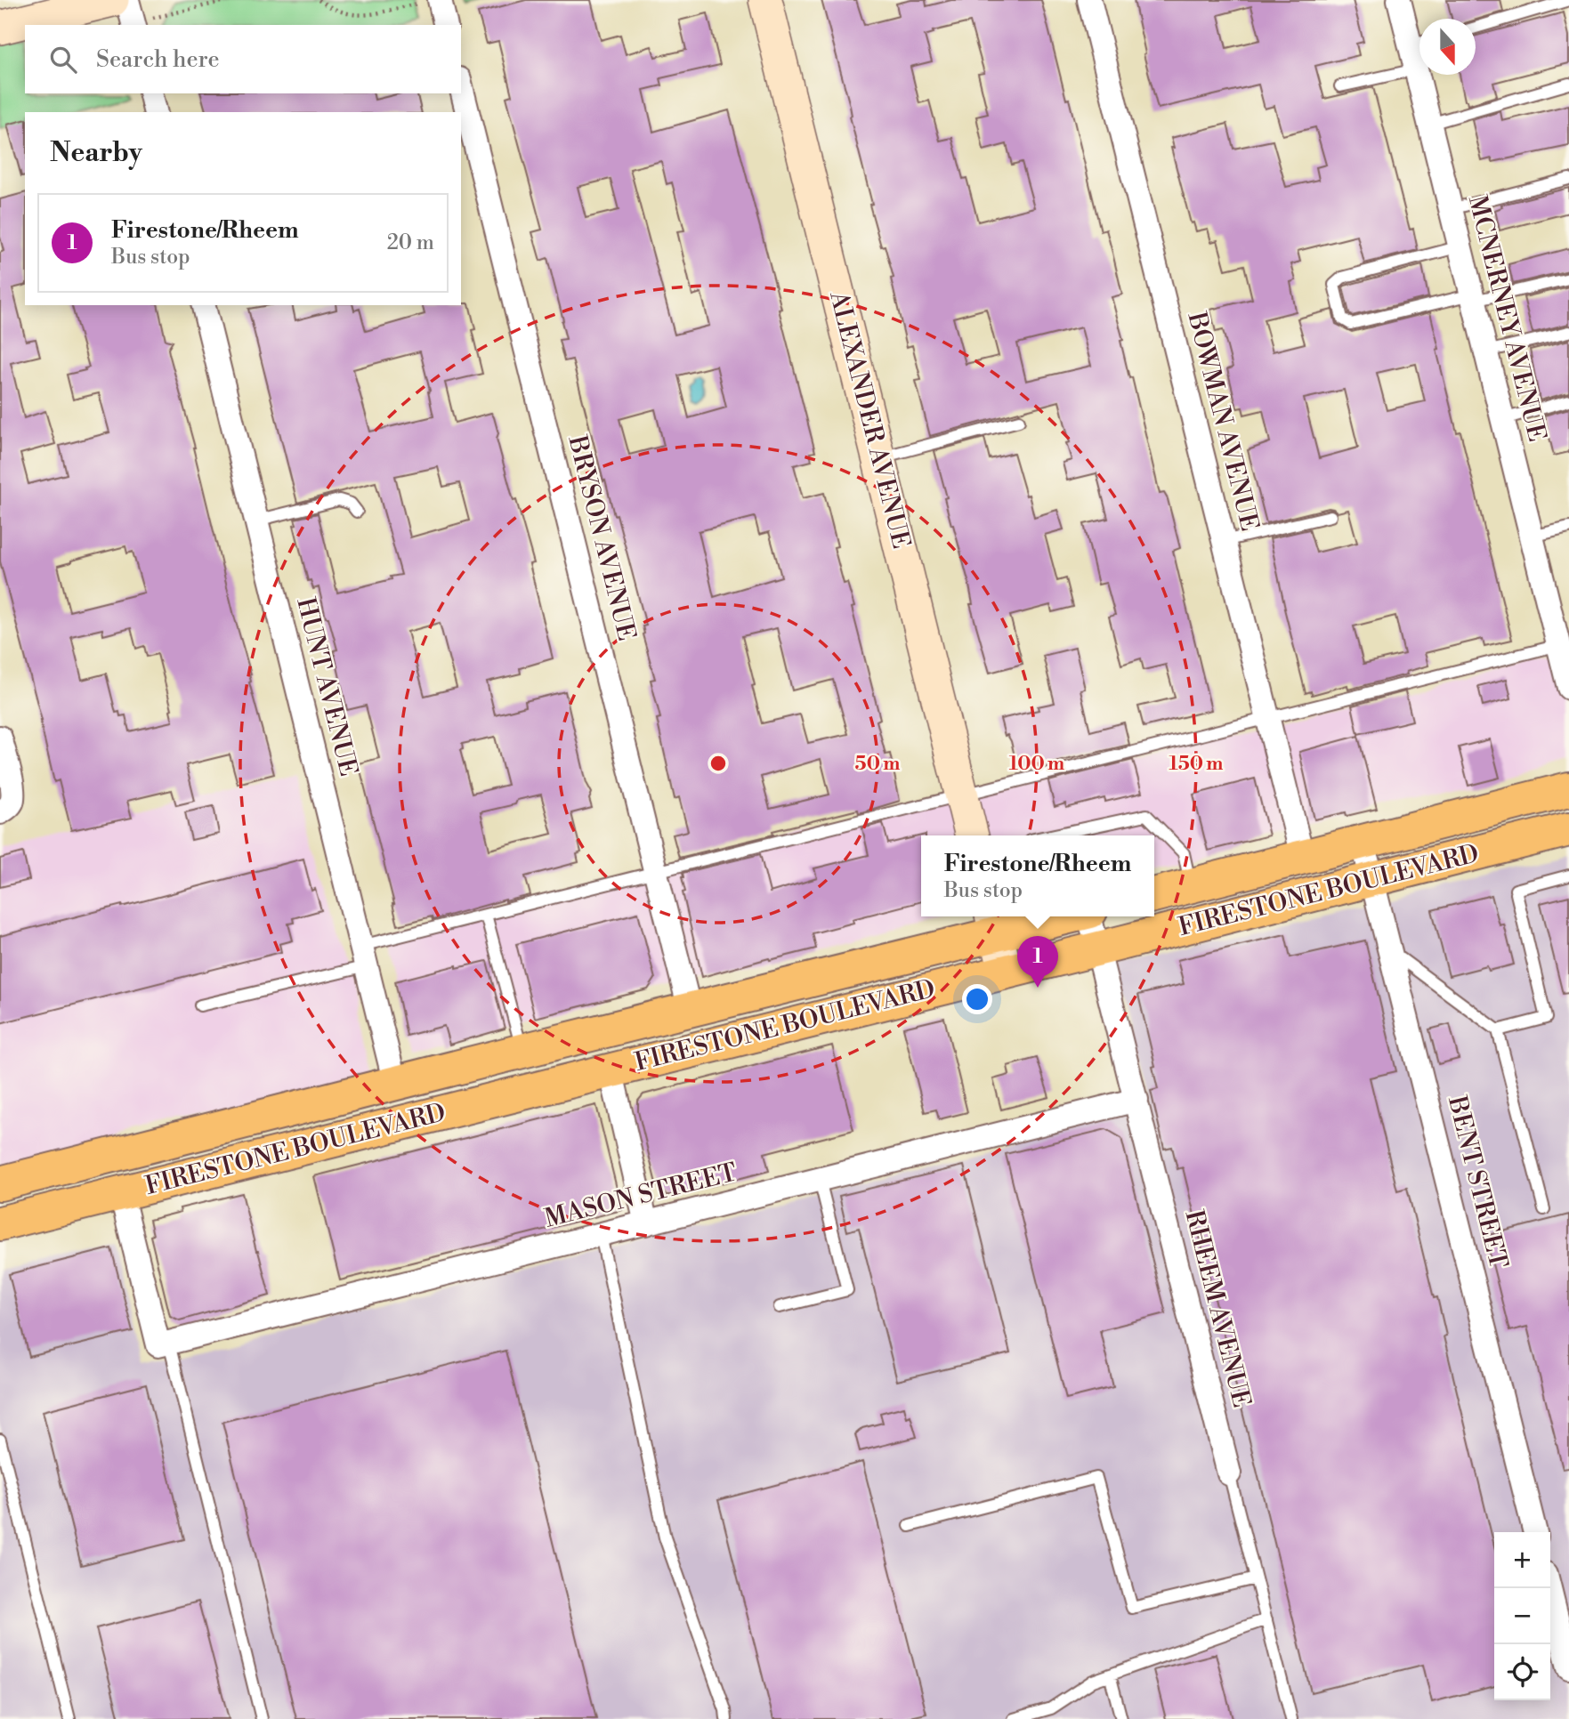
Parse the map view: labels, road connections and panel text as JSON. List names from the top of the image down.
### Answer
{
  "streets": {
    "main road": ["FIRESTONE BOULEVARD"],
    "street": [
      "MCNERNEY AVENUE",
      "ALEXANDER AVENUE",
      "BOWMAN AVENUE",
      "BRYSON AVENUE",
      "HUNT AVENUE",
      "BENT STREET",
      "MASON STREET",
      "RHEEM AVENUE"
    ]
  },
  "crossings": [
    ["BOWMAN AVENUE", "FIRESTONE BOULEVARD"],
    ["BRYSON AVENUE", "FIRESTONE BOULEVARD"],
    ["HUNT AVENUE", "FIRESTONE BOULEVARD"],
    ["FIRESTONE BOULEVARD", "BENT STREET"],
    ["FIRESTONE BOULEVARD", "RHEEM AVENUE"],
    ["MASON STREET", "RHEEM AVENUE"]
  ],
  "north": "bottom",
  "page": {
    "search": "Search here",
    "heading": "Nearby",
    "list": [
      {
        "mark": "1",
        "name": "Firestone/Rheem",
        "note": "Bus stop",
        "value": "20 m"
      }
    ],
    "popup": ["Firestone/Rheem", "Bus stop"],
    "pins": "1",
    "map_buttons": ["+", "−"]
  },
  "rings": ["50 m", "100 m", "150 m"]
}
